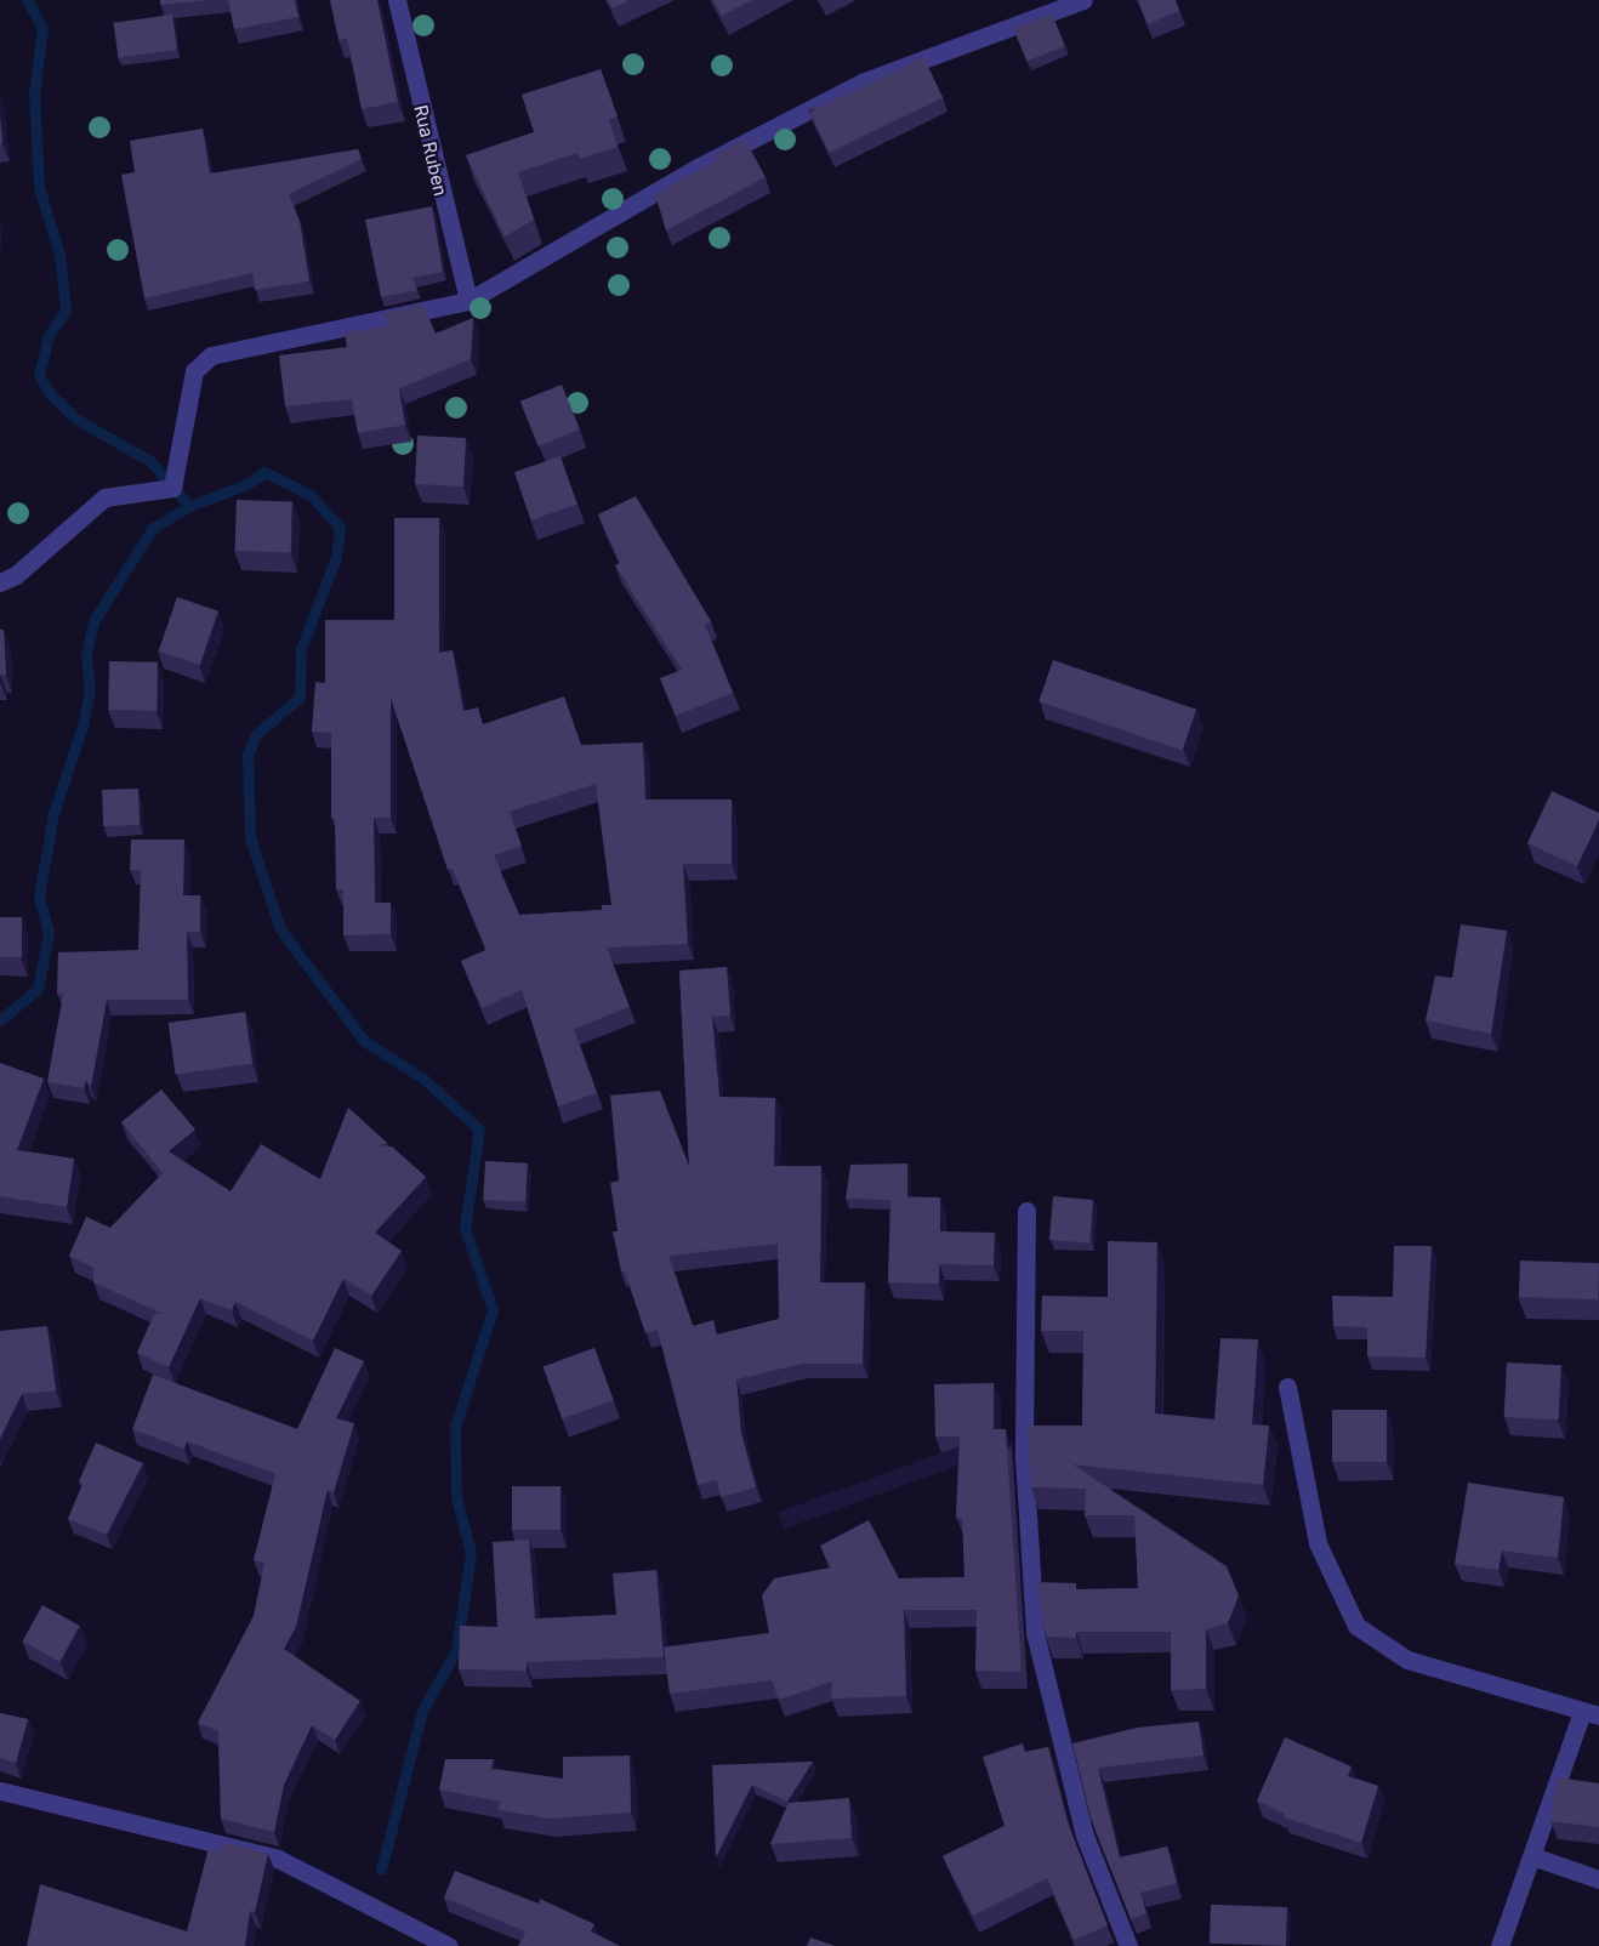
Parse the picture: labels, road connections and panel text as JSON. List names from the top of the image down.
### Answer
{
  "streets": {
    "street": ["Rua Ruben"]
  }
}
